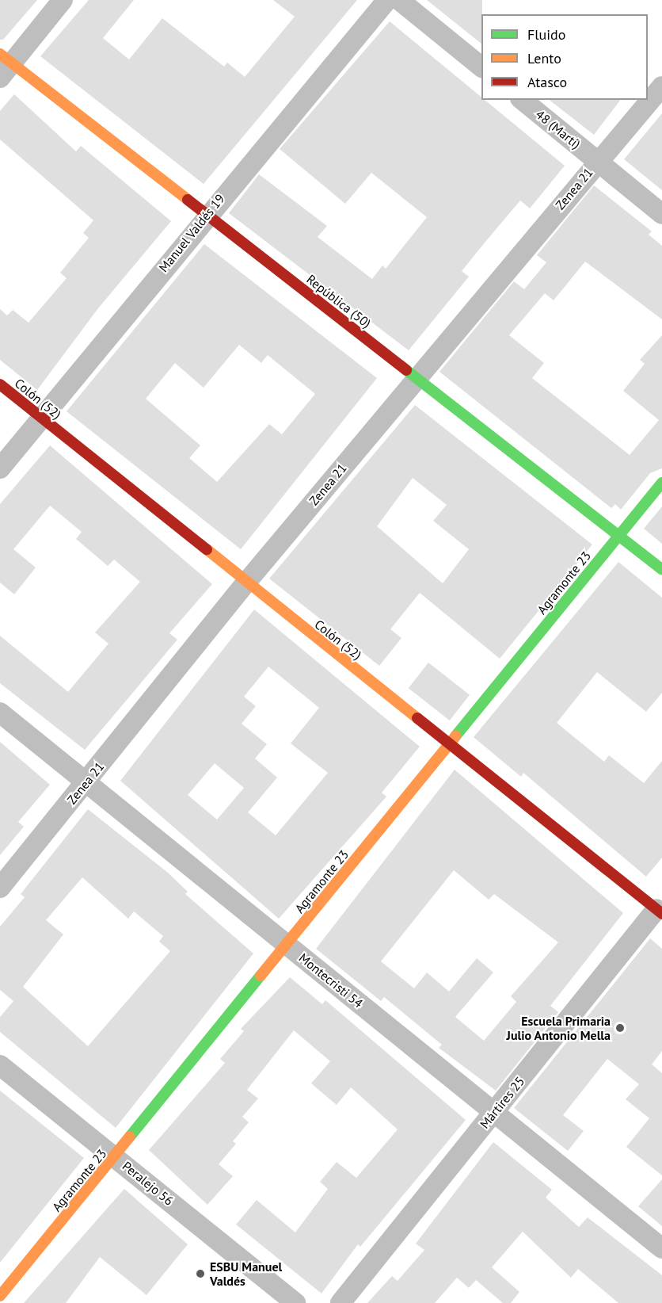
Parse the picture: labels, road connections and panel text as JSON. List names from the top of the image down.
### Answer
{
  "streets": {
    "main road": ["República (50)", "Colón (52)", "Agramonte 23"],
    "street": [
      "48 (Martí)",
      "Zenea 21",
      "Manuel Valdés 19",
      "Montecristi 54",
      "Mártires 25",
      "Peralejo 56"
    ]
  },
  "crossings": [
    ["48 (Martí)", "Zenea 21"],
    ["Zenea 21", "República (50)"],
    ["Zenea 21", "Colón (52)"],
    ["Zenea 21", "Montecristi 54"],
    ["Manuel Valdés 19", "República (50)"],
    ["Manuel Valdés 19", "Colón (52)"],
    ["República (50)", "Agramonte 23"],
    ["Colón (52)", "Agramonte 23"],
    ["Colón (52)", "Mártires 25"],
    ["Agramonte 23", "Montecristi 54"],
    ["Agramonte 23", "Peralejo 56"],
    ["Montecristi 54", "Mártires 25"]
  ],
  "places": ["Escuela Primaria Julio Antonio Mella", "ESBU Manuel Valdés"],
  "legend": ["Fluido", "Lento", "Atasco"]
}
